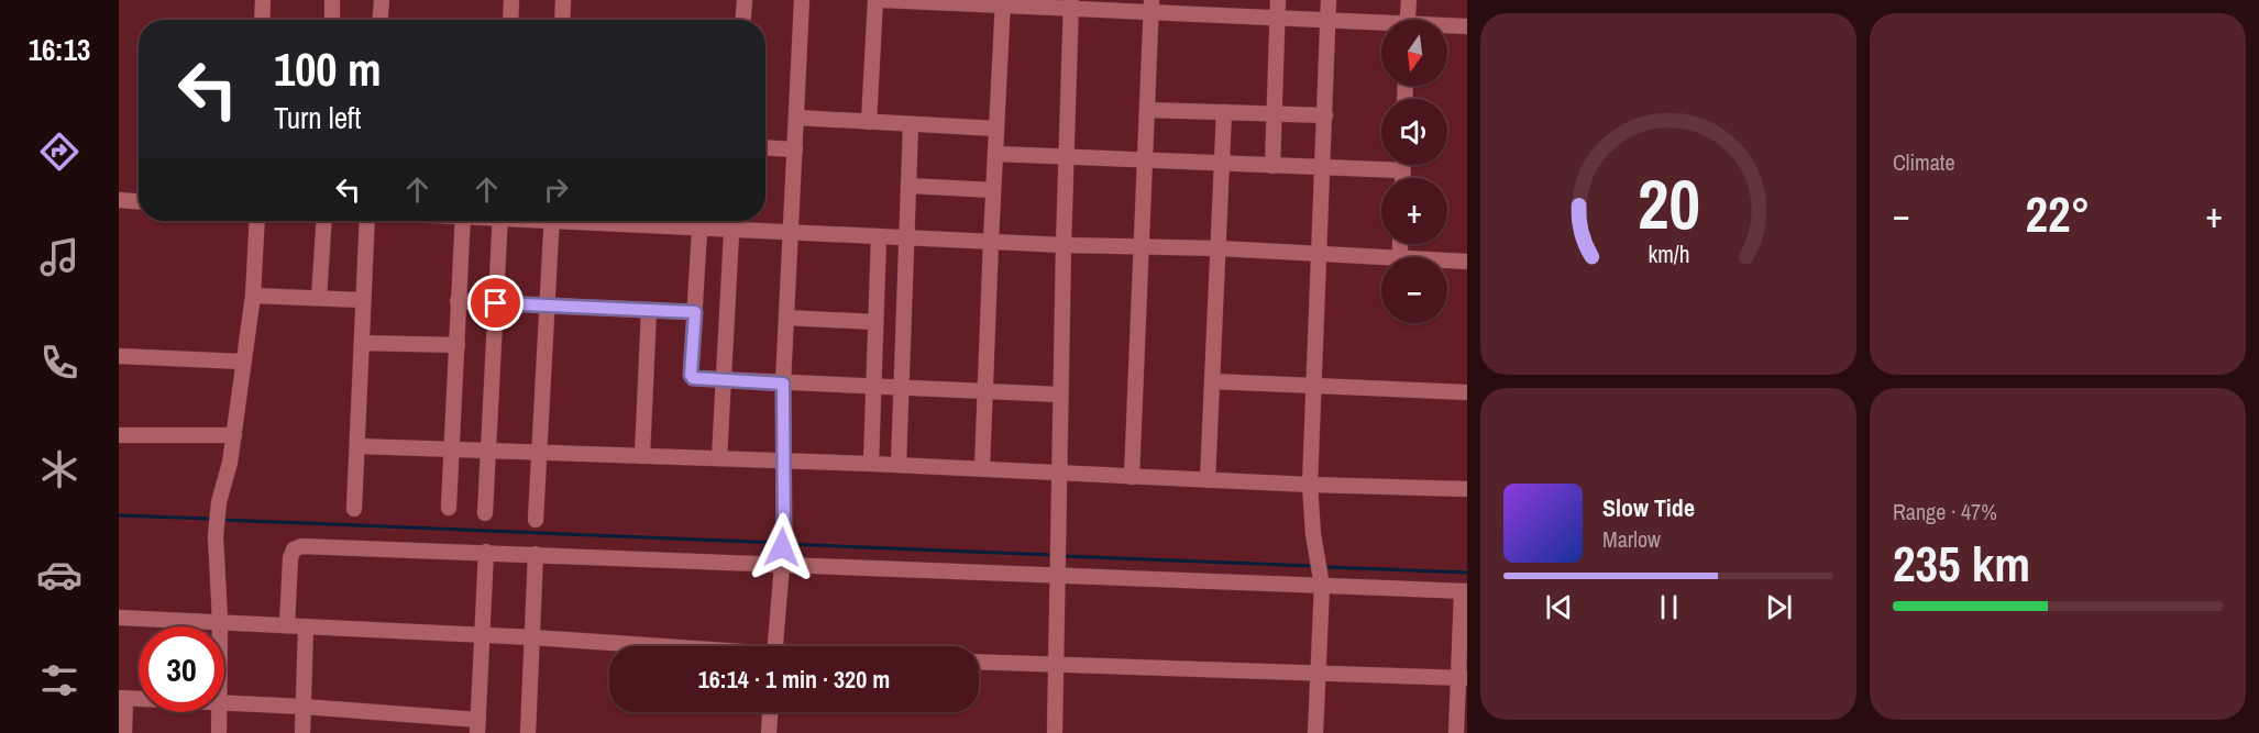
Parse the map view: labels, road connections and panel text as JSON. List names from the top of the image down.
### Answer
{
  "north": "bottom",
  "page": {
    "tabs": "16:13",
    "tile": [
      "Climate",
      ["Range · 47%", "235 km"]
    ],
    "map_buttons": ["+", "−"],
    "turn": ["100 m", "Turn left"],
    "heat": ["−", "22°", "+"],
    "song": ["Slow Tide", "Marlow"],
    "limit": "30",
    "trip": "16:14 · 1 min · 320 m",
    "gauge": ["20", "km/h"]
  }
}
